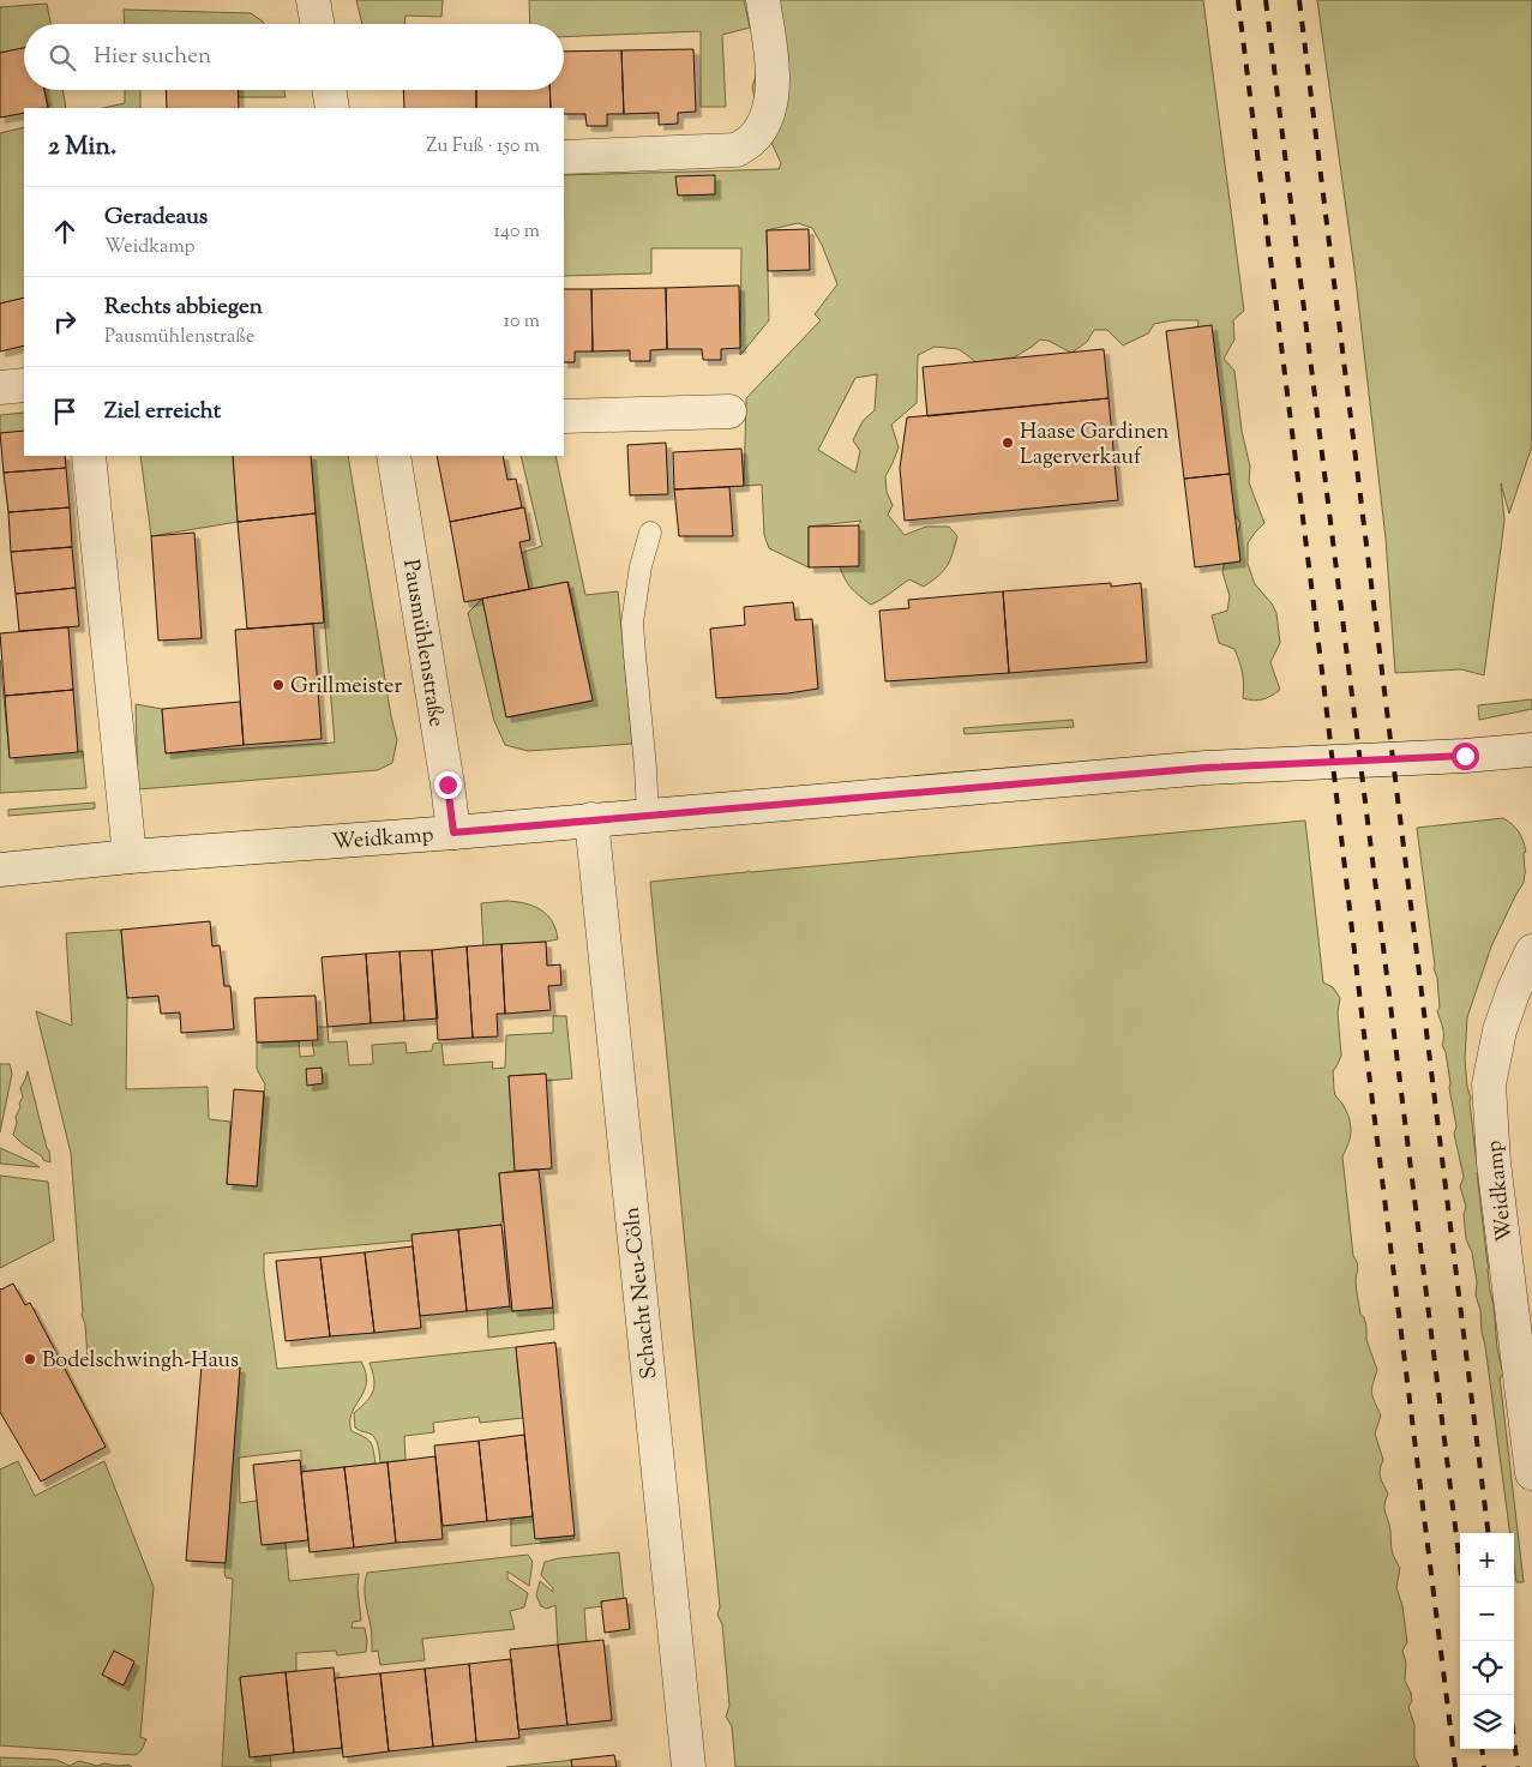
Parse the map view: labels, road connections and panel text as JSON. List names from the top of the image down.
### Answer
{
  "streets": {
    "street": ["Pausmühlenstraße", "Weidkamp", "Schacht Neu-Cöln"]
  },
  "crossings": [
    ["Pausmühlenstraße", "Weidkamp"],
    ["Weidkamp", "Schacht Neu-Cöln"]
  ],
  "places": ["Haase Gardinen Lagerverkauf", "Grillmeister", "Bodelschwingh-Haus"],
  "page": {
    "search": "Hier suchen",
    "heading": ["2 Min.", "Zu Fuß · 150 m"],
    "list": [
      ["Geradeaus", "Weidkamp", "140 m"],
      ["Rechts abbiegen", "Pausmühlenstraße", "10 m"],
      "Ziel erreicht"
    ],
    "map_buttons": ["+", "−"]
  }
}
